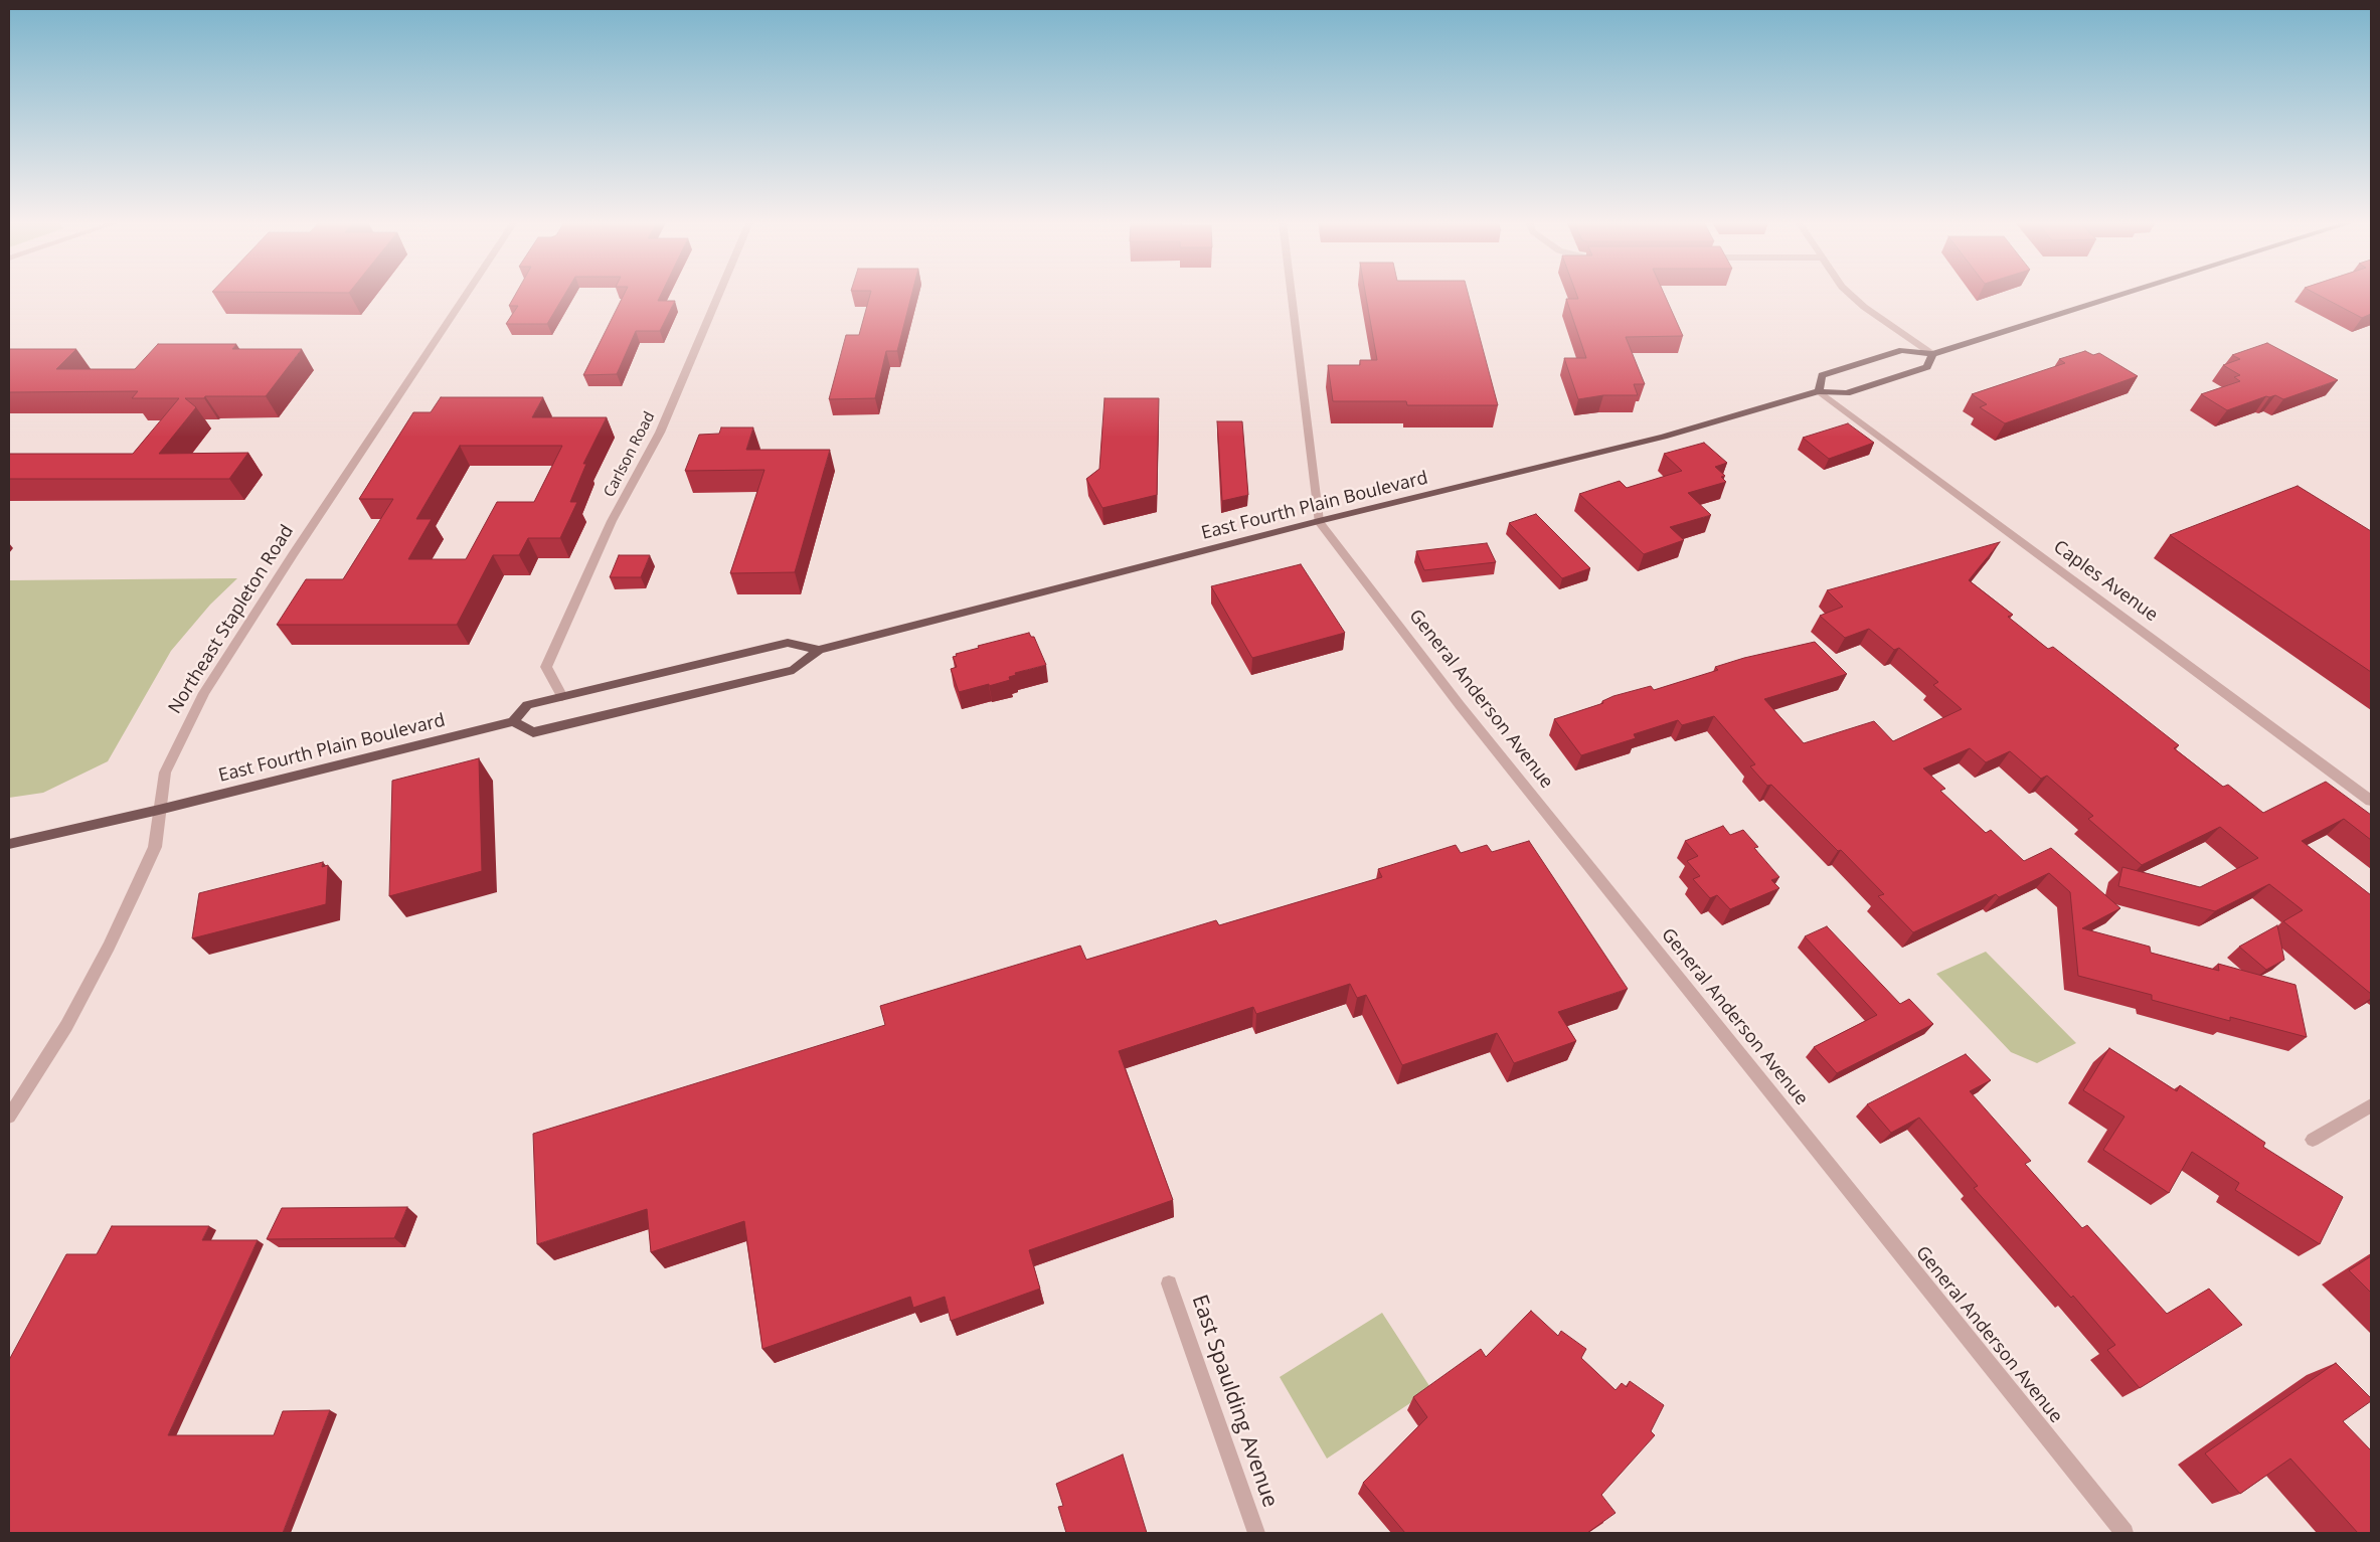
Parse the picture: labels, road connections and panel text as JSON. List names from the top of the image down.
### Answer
{
  "streets": {
    "main road": ["East Fourth Plain Boulevard"],
    "street": [
      "Carlson Road",
      "Caples Avenue",
      "Northeast Stapleton Road",
      "General Anderson Avenue",
      "East Spaulding Avenue"
    ]
  },
  "crossings": [
    ["Carlson Road", "East Fourth Plain Boulevard"],
    ["East Fourth Plain Boulevard", "Caples Avenue"],
    ["East Fourth Plain Boulevard", "Northeast Stapleton Road"],
    ["East Fourth Plain Boulevard", "General Anderson Avenue"]
  ]
}
